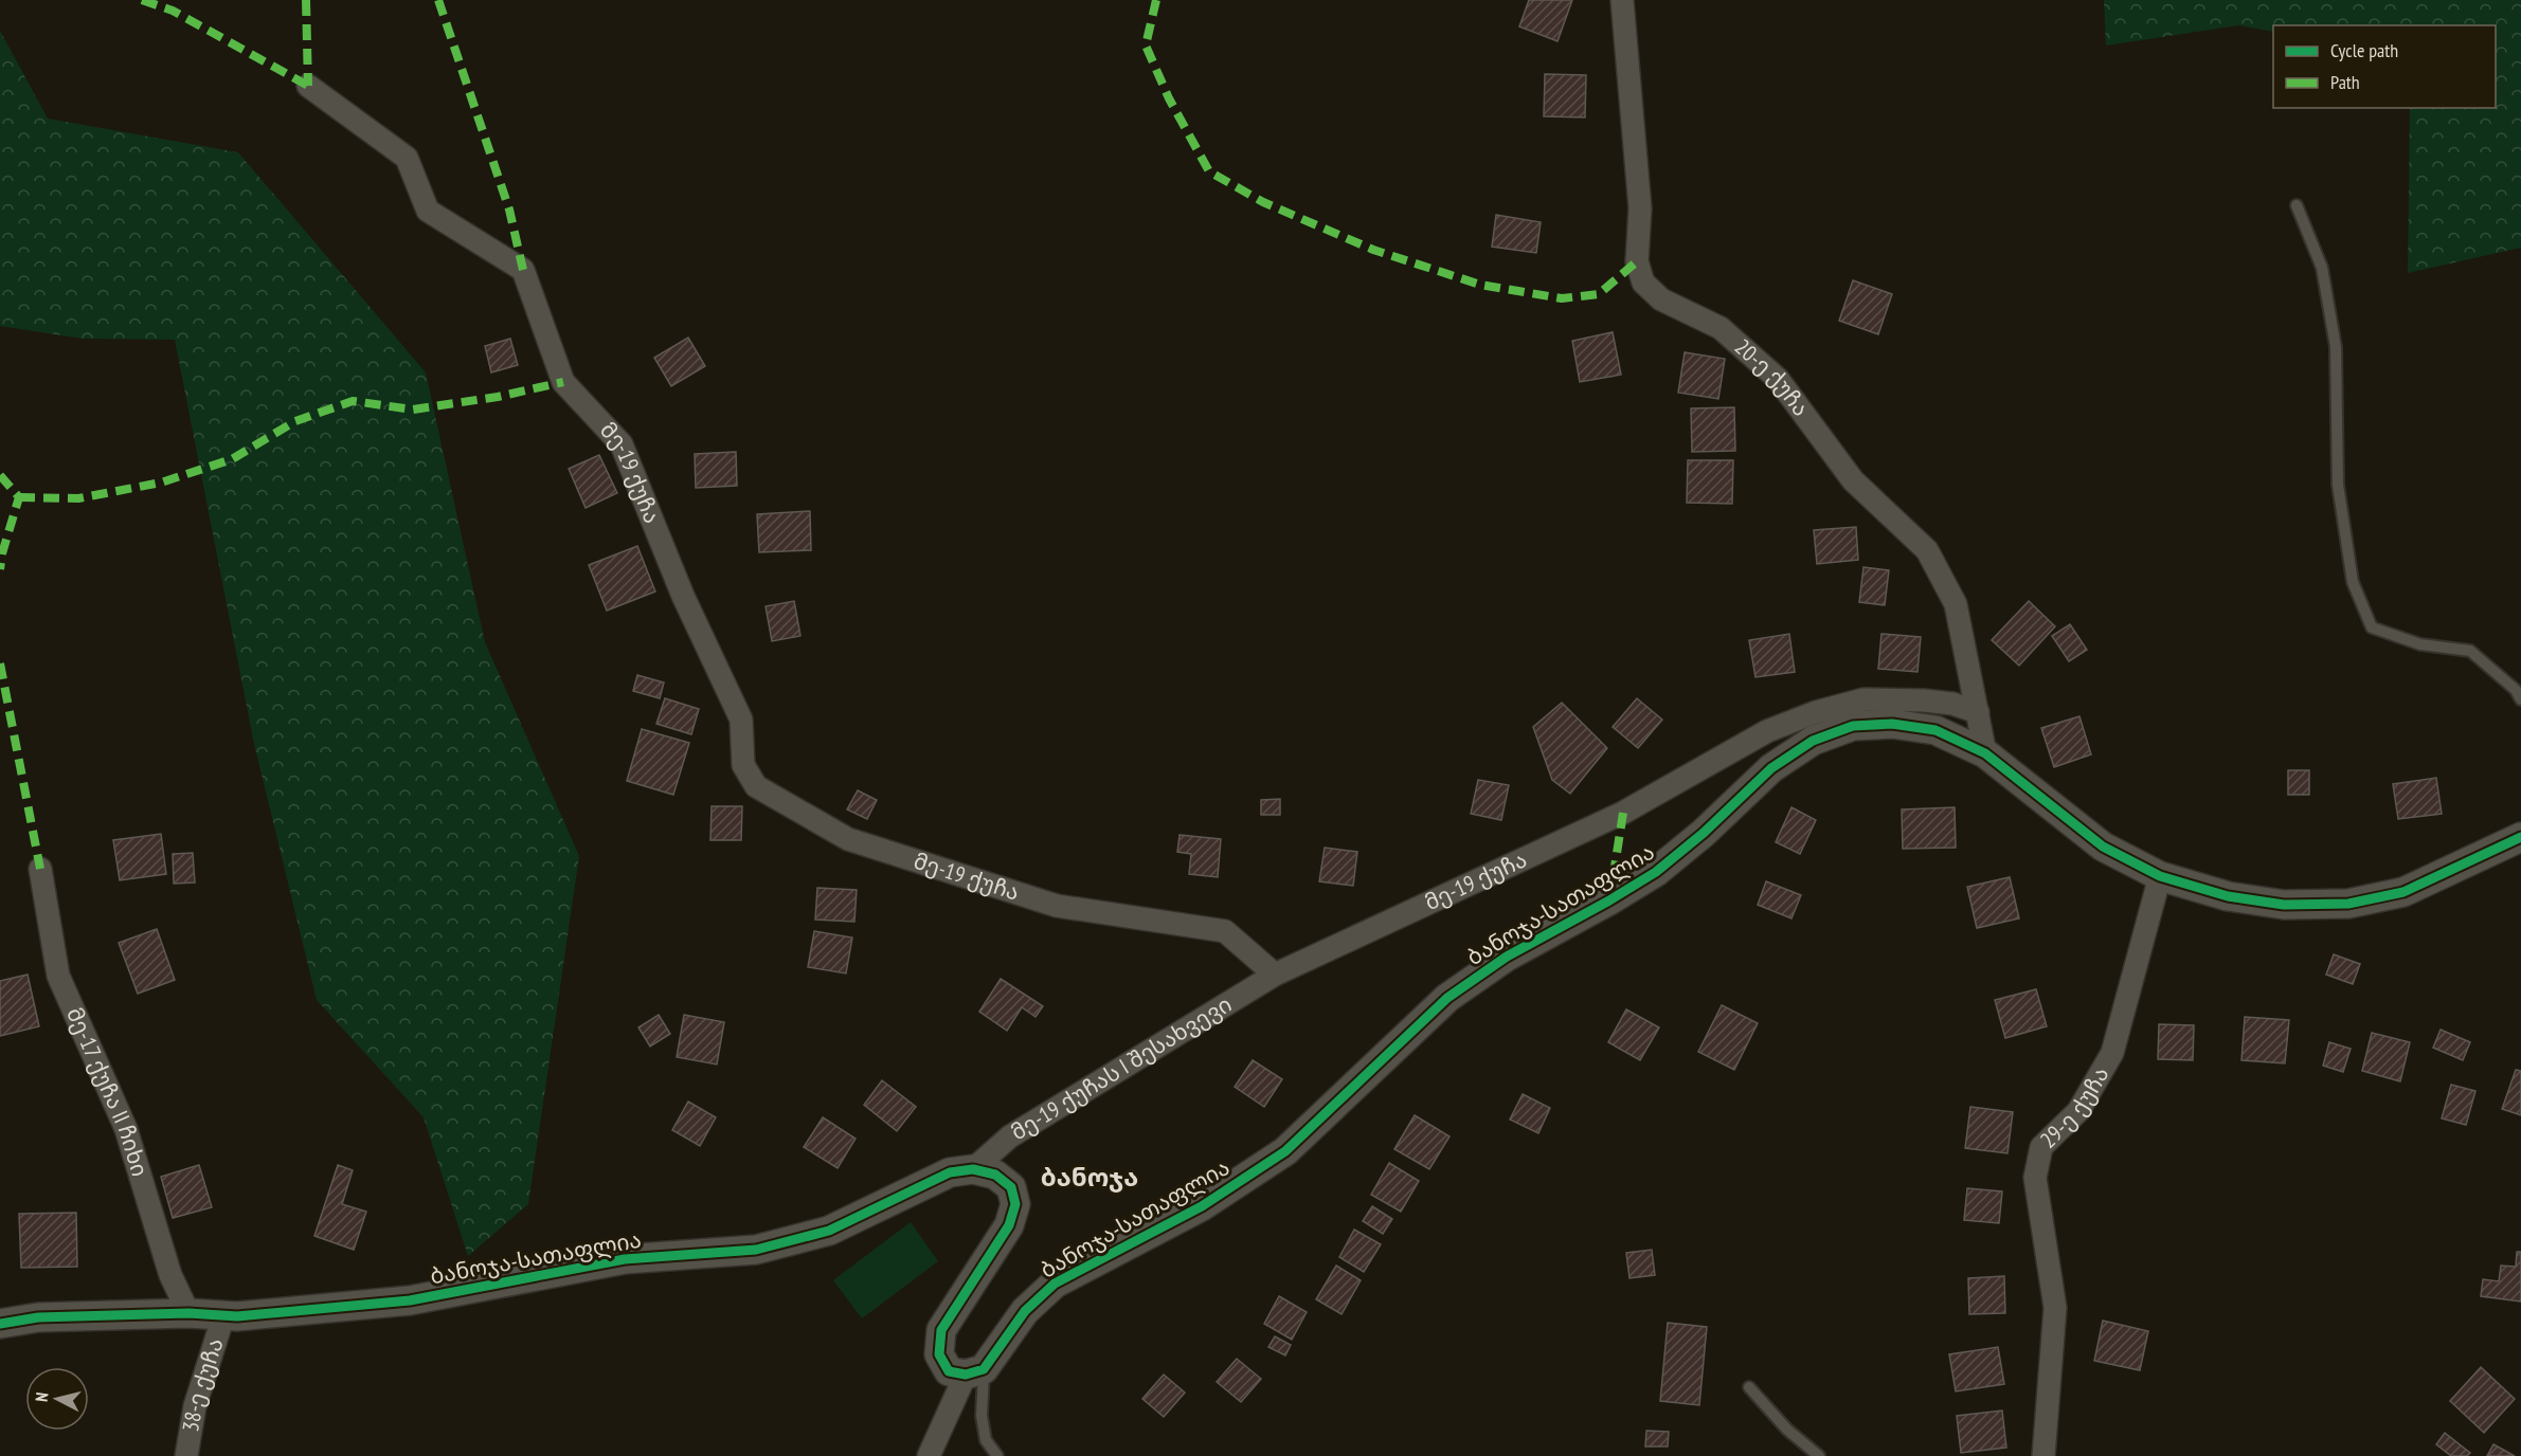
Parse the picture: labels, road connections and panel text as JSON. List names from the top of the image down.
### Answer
{
  "streets": {
    "street": [
      "20-ე ქუჩა",
      "მე-19 ქუჩა",
      "ბანოჯა-სათაფლია",
      "მე-19 ქუჩას I შესახვევი",
      "მე-17 ქუჩა II ჩიხი",
      "29-ე ქუჩა",
      "38-ე ქუჩა"
    ]
  },
  "crossings": [
    ["20-ე ქუჩა", "მე-19 ქუჩა"],
    ["20-ე ქუჩა", "ბანოჯა-სათაფლია"],
    ["მე-19 ქუჩა", "მე-19 ქუჩას I შესახვევი"],
    ["ბანოჯა-სათაფლია", "მე-19 ქუჩას I შესახვევი"],
    ["ბანოჯა-სათაფლია", "მე-17 ქუჩა II ჩიხი"],
    ["ბანოჯა-სათაფლია", "29-ე ქუჩა"],
    ["ბანოჯა-სათაფლია", "38-ე ქუჩა"]
  ],
  "districts": ["ბანოჯა"],
  "legend": ["Cycle path", "Path"],
  "north": "left"
}
